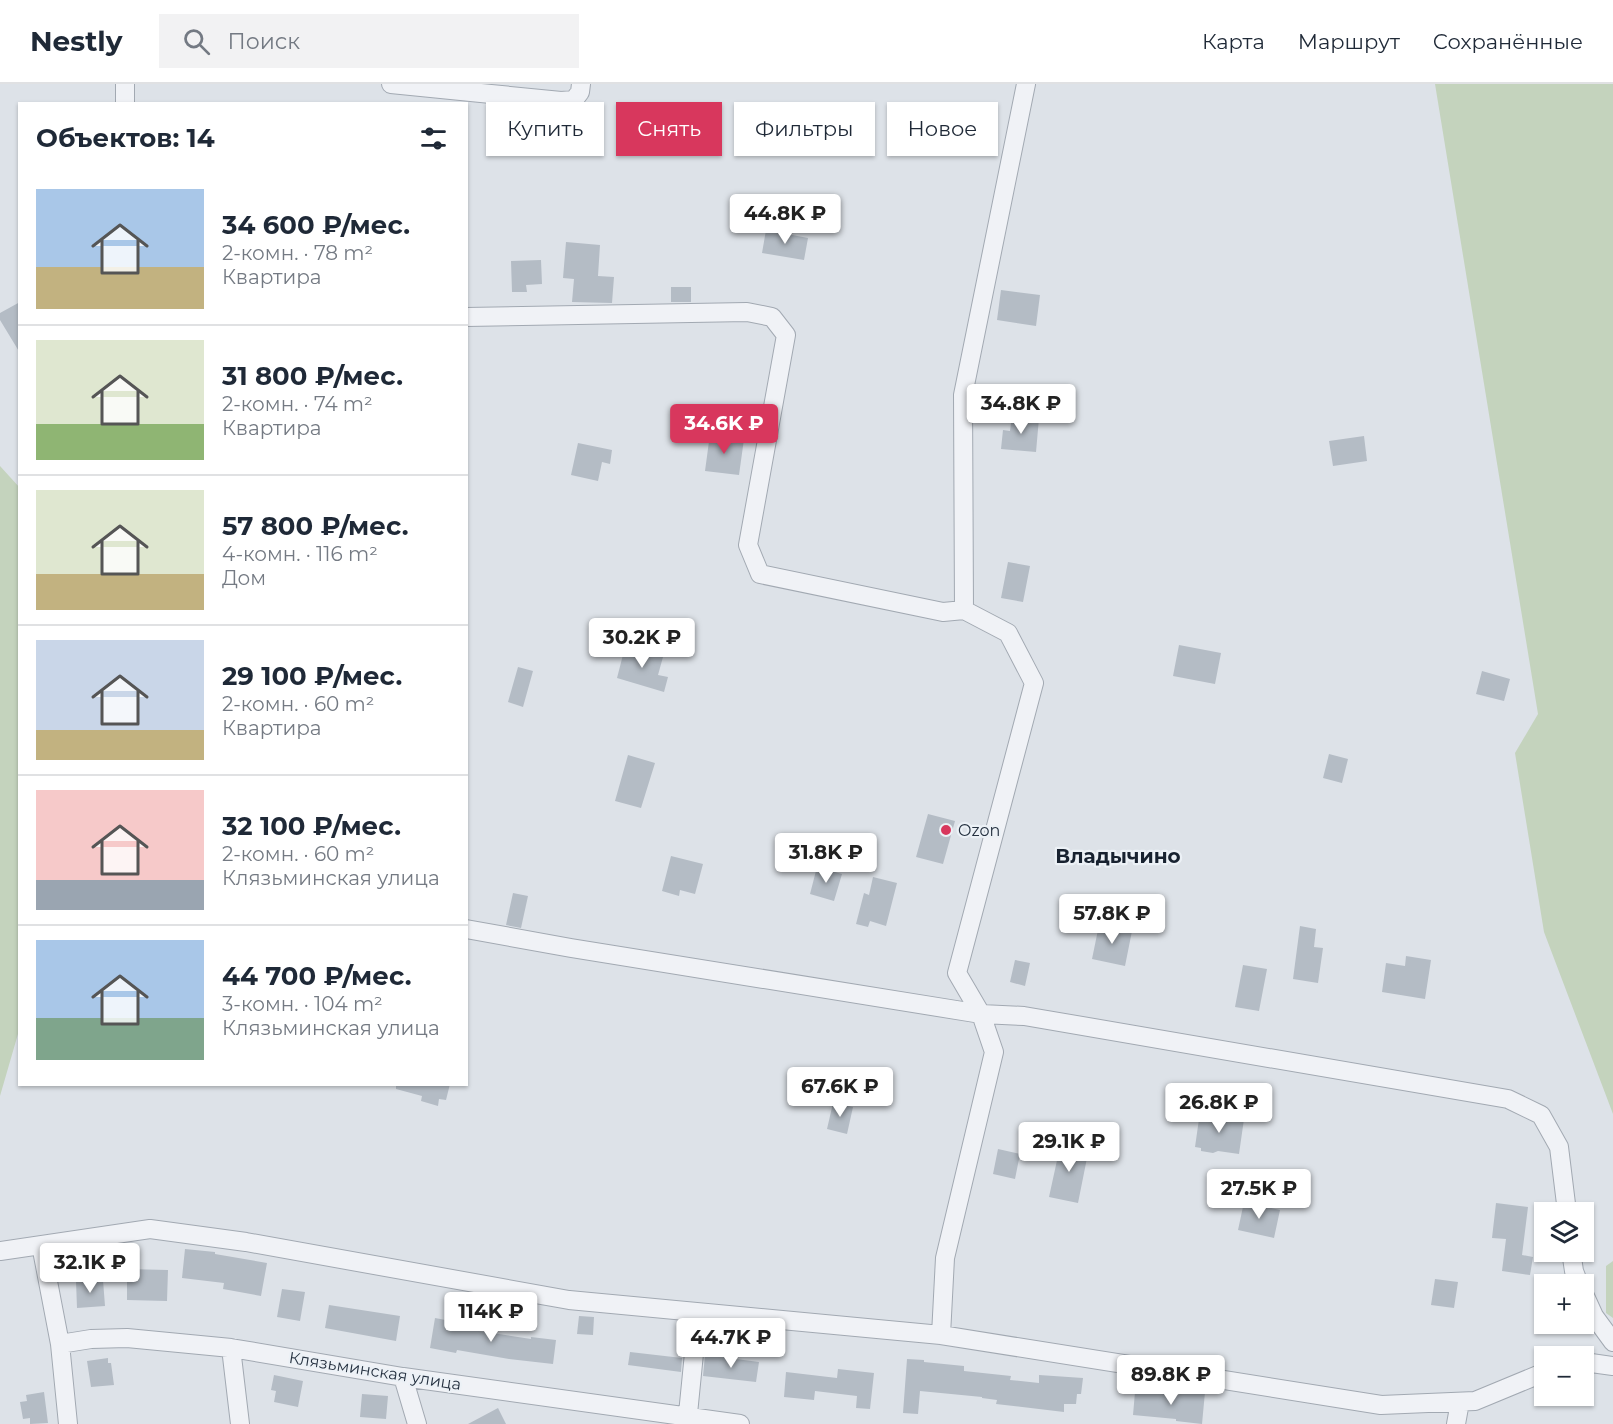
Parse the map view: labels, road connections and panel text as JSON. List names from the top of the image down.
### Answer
{
  "streets": {
    "street": ["Клязьминская улица"]
  },
  "districts": ["Владычино"],
  "places": ["Ozon"],
  "page": {
    "header": "Nestly",
    "search": "Поиск",
    "nav": ["Карта", "Маршрут", "Сохранённые"],
    "chip": [
      "Купить",
      "Снять",
      "Фильтры",
      "Новое"
    ],
    "heading": "Объектов: 14",
    "list": [
      {
        "name": "34 600 ₽/мес.",
        "note": "2-комн. · 78 m² · Квартира"
      },
      {
        "name": "31 800 ₽/мес.",
        "note": "2-комн. · 74 m² · Квартира"
      },
      {
        "name": "57 800 ₽/мес.",
        "note": "4-комн. · 116 m² · Дом"
      },
      {
        "name": "29 100 ₽/мес.",
        "note": "2-комн. · 60 m² · Квартира"
      },
      {
        "name": "32 100 ₽/мес.",
        "note": "2-комн. · 60 m² · Клязьминская улица"
      },
      {
        "name": "44 700 ₽/мес.",
        "note": "3-комн. · 104 m² · Клязьминская улица"
      }
    ],
    "price": [
      "44.8K ₽",
      "34.8K ₽",
      "34.6K ₽",
      "30.2K ₽",
      "31.8K ₽",
      "57.8K ₽",
      "67.6K ₽",
      "26.8K ₽",
      "29.1K ₽",
      "27.5K ₽",
      "32.1K ₽",
      "114K ₽",
      "44.7K ₽",
      "89.8K ₽"
    ],
    "map_buttons": ["+", "−"]
  }
}
